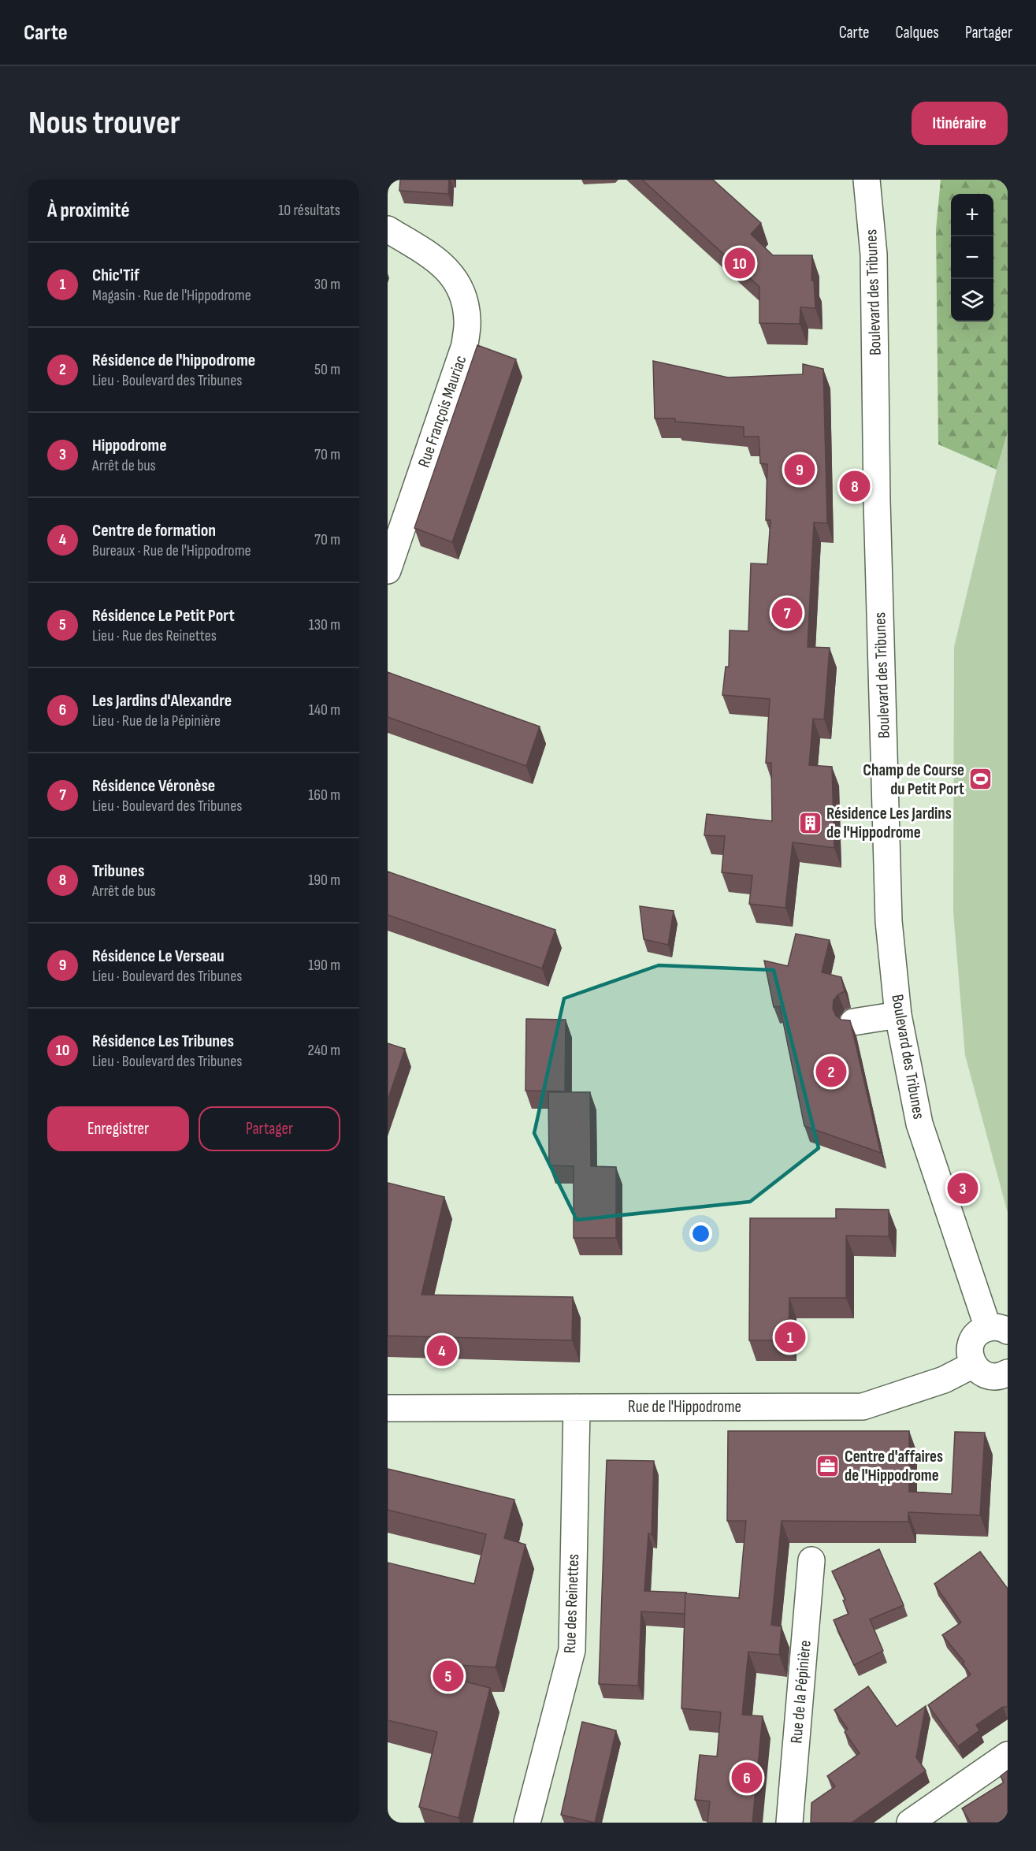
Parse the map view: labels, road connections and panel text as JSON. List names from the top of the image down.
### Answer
{
  "streets": {
    "street": [
      "Boulevard des Tribunes",
      "Rue François Mauriac",
      "Rue de l'Hippodrome",
      "Rue des Reinettes",
      "Rue de la Pépinière"
    ]
  },
  "crossings": [
    ["Rue de l'Hippodrome", "Rue des Reinettes"]
  ],
  "places": {
    "sports": ["Champ de Course du Petit Port"],
    "building": ["Résidence Les Jardins de l'Hippodrome"],
    "office": ["Centre d'affaires de l'Hippodrome"]
  },
  "page": {
    "header": "Carte",
    "nav": ["Carte", "Calques", "Partager"],
    "buttons": [
      "Itinéraire",
      ["Enregistrer", "Partager"]
    ],
    "title": "Nous trouver",
    "heading": ["À proximité", "10 résultats"],
    "map_buttons": ["+", "−"],
    "list": [
      {
        "mark": "1",
        "name": "Chic'Tif",
        "note": "Magasin · Rue de l'Hippodrome",
        "value": "30 m"
      },
      {
        "mark": "2",
        "name": "Résidence de l'hippodrome",
        "note": "Lieu · Boulevard des Tribunes",
        "value": "50 m"
      },
      {
        "mark": "3",
        "name": "Hippodrome",
        "note": "Arrêt de bus",
        "value": "70 m"
      },
      {
        "mark": "4",
        "name": "Centre de formation",
        "note": "Bureaux · Rue de l'Hippodrome",
        "value": "70 m"
      },
      {
        "mark": "5",
        "name": "Résidence Le Petit Port",
        "note": "Lieu · Rue des Reinettes",
        "value": "130 m"
      },
      {
        "mark": "6",
        "name": "Les Jardins d'Alexandre",
        "note": "Lieu · Rue de la Pépinière",
        "value": "140 m"
      },
      {
        "mark": "7",
        "name": "Résidence Véronèse",
        "note": "Lieu · Boulevard des Tribunes",
        "value": "160 m"
      },
      {
        "mark": "8",
        "name": "Tribunes",
        "note": "Arrêt de bus",
        "value": "190 m"
      },
      {
        "mark": "9",
        "name": "Résidence Le Verseau",
        "note": "Lieu · Boulevard des Tribunes",
        "value": "190 m"
      },
      {
        "mark": "10",
        "name": "Résidence Les Tribunes",
        "note": "Lieu · Boulevard des Tribunes",
        "value": "240 m"
      }
    ],
    "pins": [
      "10",
      "9",
      "8",
      "7",
      "2",
      "3",
      "1",
      "4",
      "5",
      "6"
    ]
  }
}
